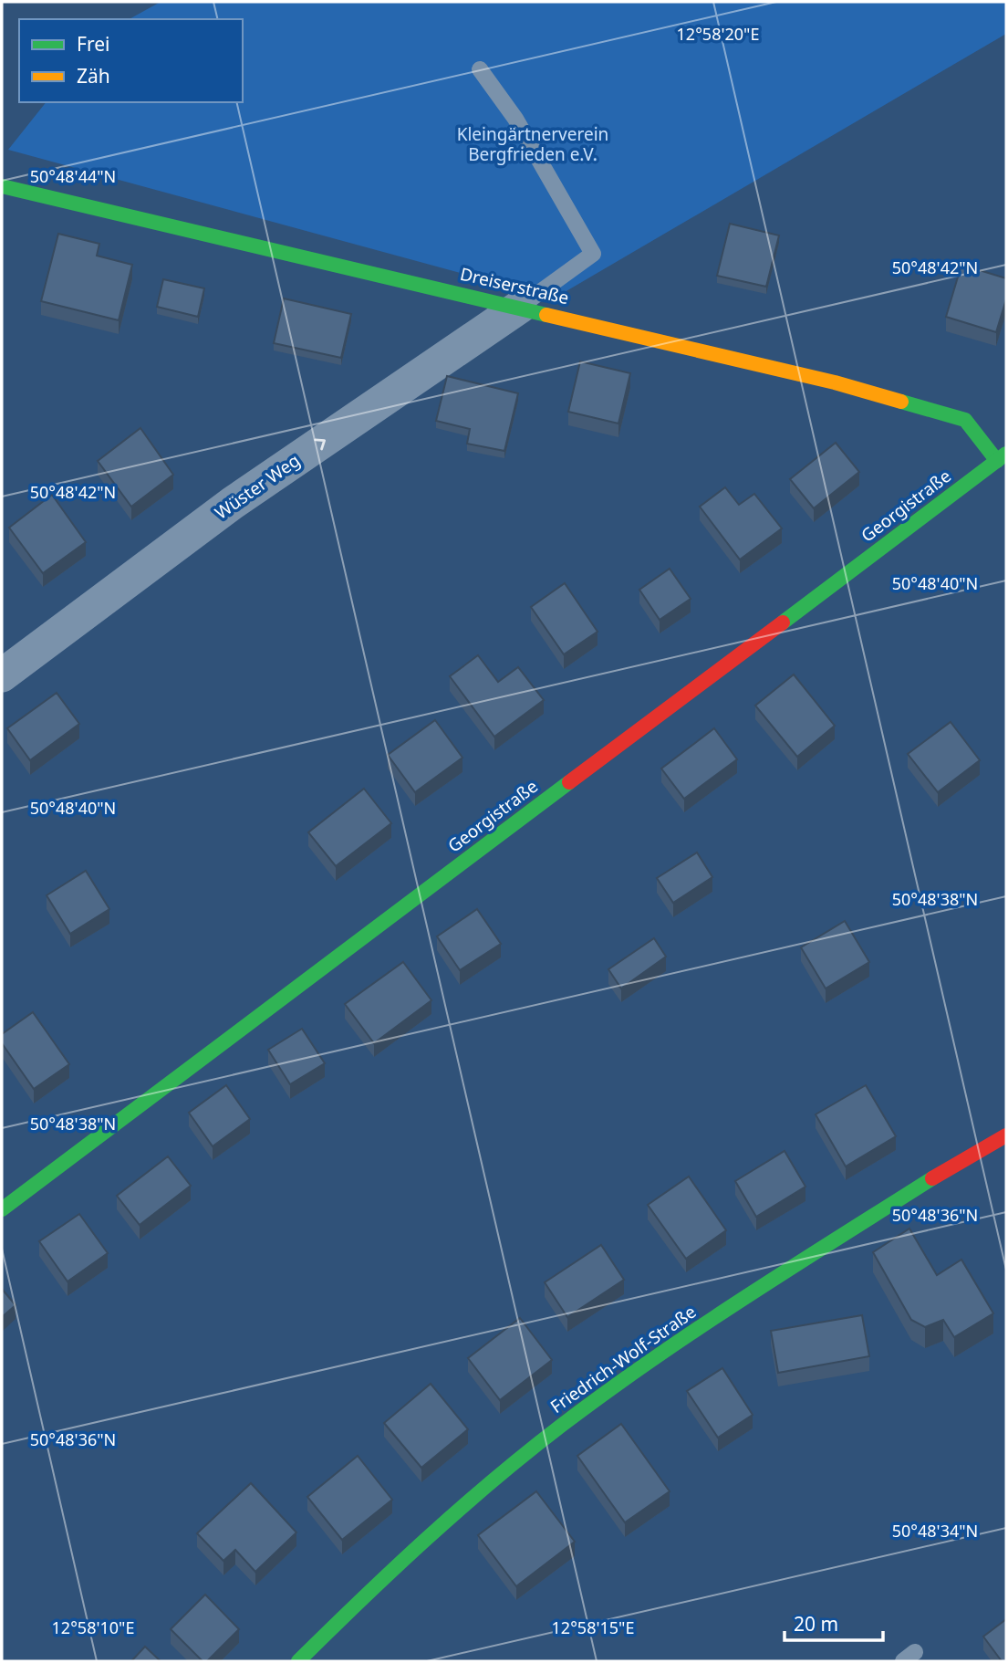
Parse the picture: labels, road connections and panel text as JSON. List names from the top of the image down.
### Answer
{
  "streets": {
    "street": [
      "Dreiserstraße",
      "Wüster Weg",
      "Georgistraße",
      "Friedrich-Wolf-Straße"
    ]
  },
  "crossings": [
    ["Dreiserstraße", "Wüster Weg"],
    ["Dreiserstraße", "Georgistraße"]
  ],
  "one_way": ["Wüster Weg"],
  "parks": ["Kleingärtnerverein Bergfrieden e.V."],
  "legend": ["Frei", "Zäh"],
  "scale_bar": "20 m",
  "coordinates": [
    "12°58'20\"E",
    "50°48'44\"N",
    "50°48'42\"N",
    "50°48'40\"N",
    "50°48'38\"N",
    "50°48'36\"N",
    "50°48'34\"N",
    "12°58'10\"E",
    "12°58'15\"E"
  ]
}
